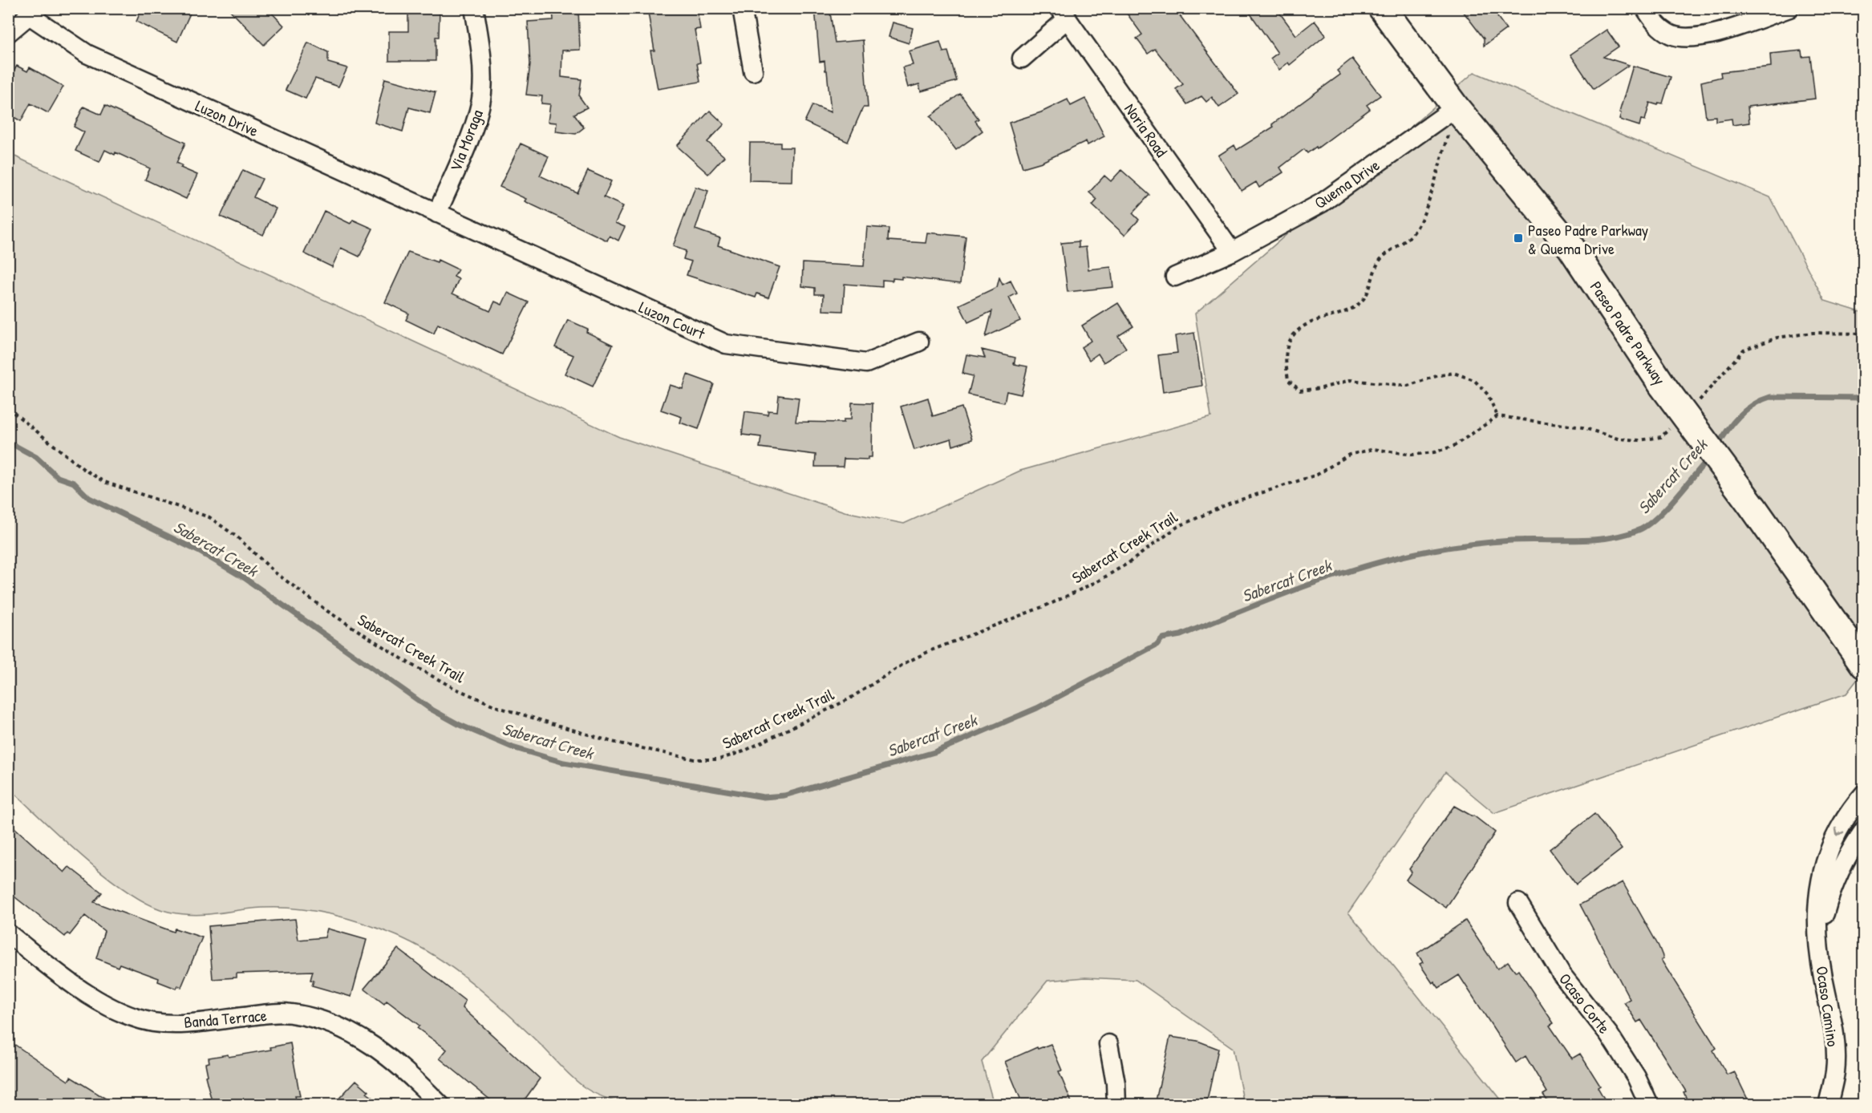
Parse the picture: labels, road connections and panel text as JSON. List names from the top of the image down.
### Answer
{
  "streets": {
    "main road": ["Paseo Padre Parkway"],
    "street": [
      "Luzon Drive",
      "Noria Road",
      "Via Moraga",
      "Quema Drive",
      "Luzon Court",
      "Ocaso Corte",
      "Ocaso Camino",
      "Banda Terrace"
    ],
    "path": ["Sabercat Creek Trail"]
  },
  "crossings": [
    ["Luzon Drive", "Via Moraga"],
    ["Luzon Drive", "Luzon Court"],
    ["Noria Road", "Quema Drive"],
    ["Via Moraga", "Luzon Court"],
    ["Quema Drive", "Paseo Padre Parkway"],
    ["Quema Drive", "Sabercat Creek Trail"],
    ["Paseo Padre Parkway", "Sabercat Creek Trail"]
  ],
  "water": ["Sabercat Creek"],
  "places": {
    "transit": ["Paseo Padre Parkway & Quema Drive"]
  }
}
